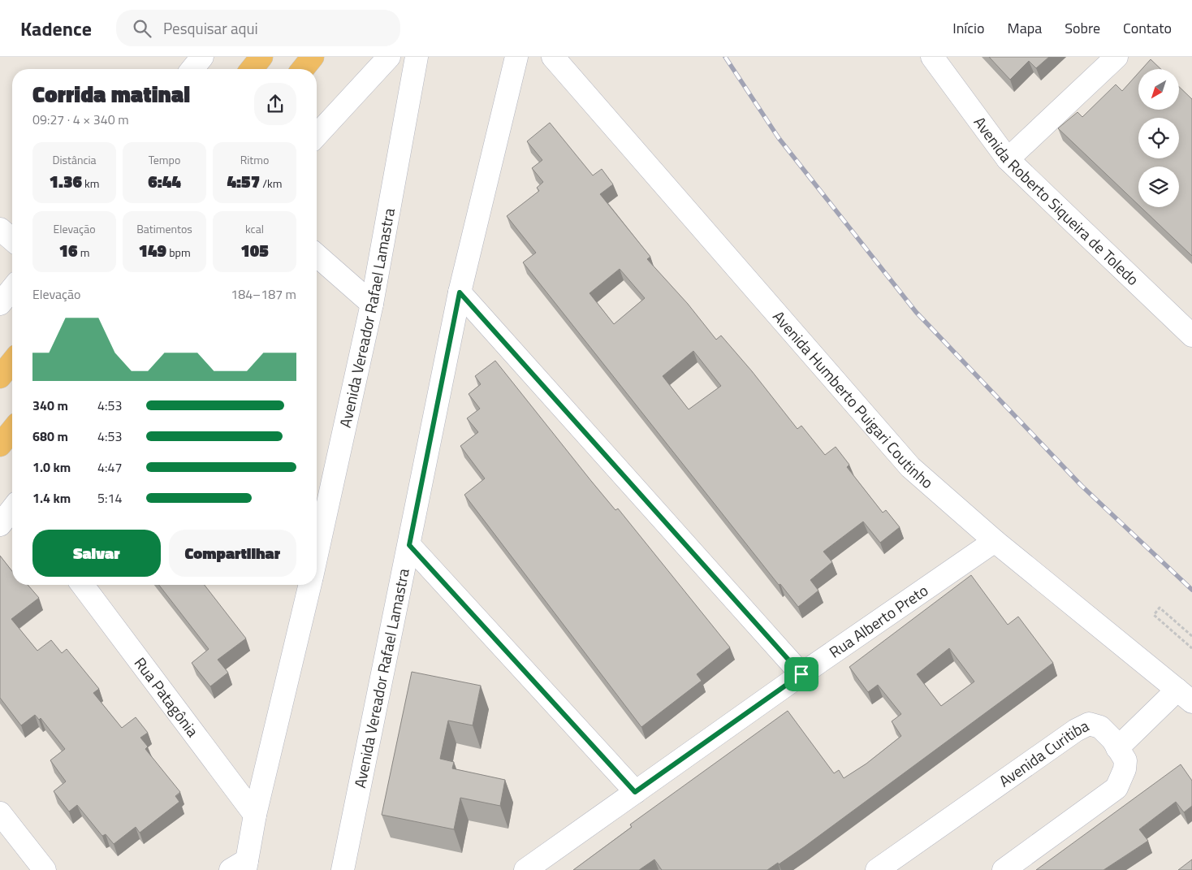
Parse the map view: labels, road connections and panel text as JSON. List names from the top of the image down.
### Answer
{
  "streets": {
    "street": [
      "Avenida Roberto Siqueira de Toledo",
      "Avenida Vereador Rafael Lamastra",
      "Avenida Humberto Puigari Coutinho",
      "Rua Alberto Preto",
      "Rua Patagônia",
      "Avenida Curitiba"
    ]
  },
  "crossings": [
    ["Avenida Humberto Puigari Coutinho", "Rua Alberto Preto"]
  ],
  "north": "bottom left",
  "page": {
    "header": "Kadence",
    "search": "Pesquisar aqui",
    "nav": [
      "Início",
      "Mapa",
      "Sobre",
      "Contato"
    ],
    "heading": ["Corrida matinal", "09:27 · 4 × 340 m"],
    "stats": [
      ["Distância", "1.36 km"],
      ["Tempo", "6:44"],
      ["Ritmo", "4:57 /km"],
      ["Elevação", "16 m"],
      ["Batimentos", "149 bpm"],
      ["kcal", "105"]
    ],
    "chart": ["Elevação", "184–187 m"],
    "list": [
      {
        "name": "340 m",
        "note": "4:53"
      },
      {
        "name": "680 m",
        "note": "4:53"
      },
      {
        "name": "1.0 km",
        "note": "4:47"
      },
      {
        "name": "1.4 km",
        "note": "5:14"
      }
    ],
    "buttons": ["Salvar", "Compartilhar"]
  }
}
